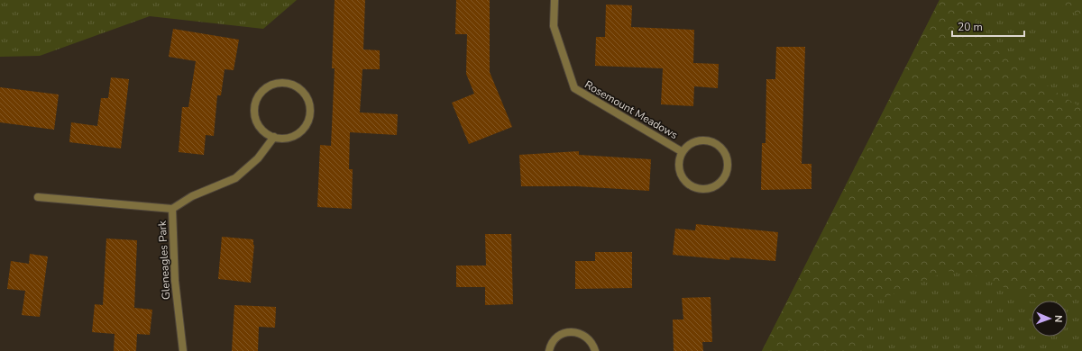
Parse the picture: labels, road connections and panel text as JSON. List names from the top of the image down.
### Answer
{
  "streets": {
    "street": ["Rosemount Meadows", "Gleneagles Park"]
  },
  "scale_bar": "20 m",
  "north": "right"
}
